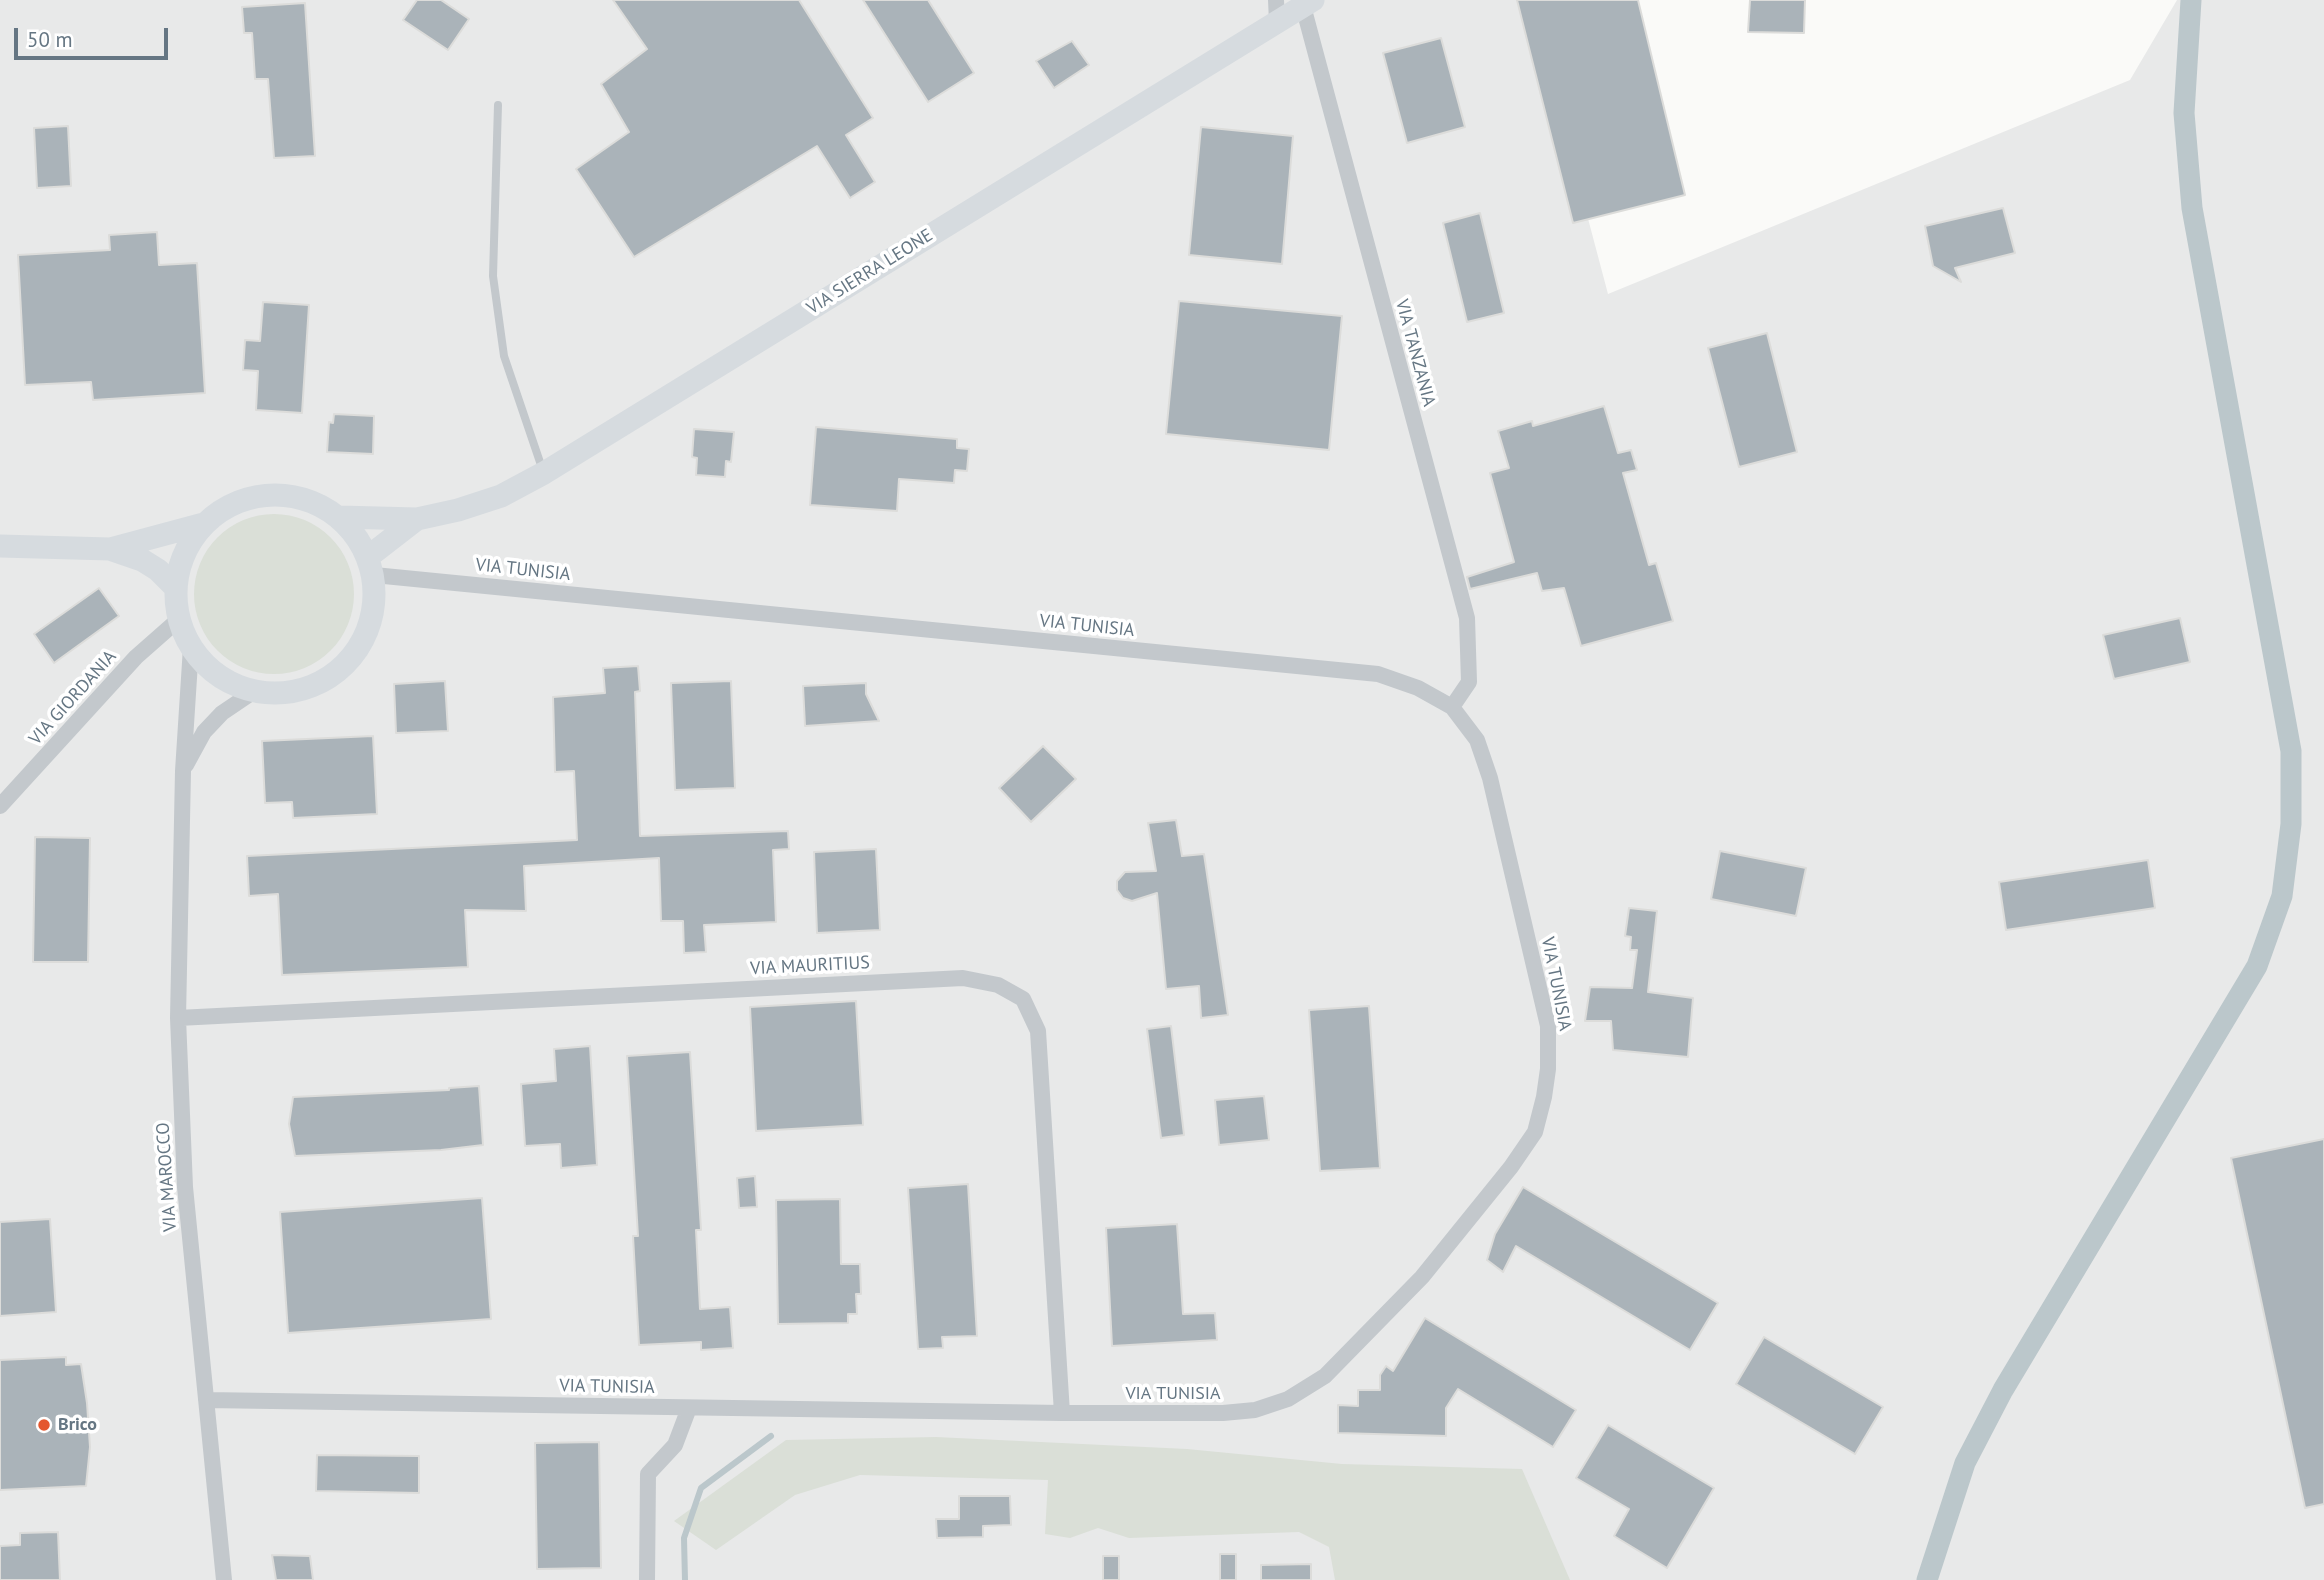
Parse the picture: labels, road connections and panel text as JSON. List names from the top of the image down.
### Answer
{
  "streets": {
    "street": [
      "VIA SIERRA LEONE",
      "VIA TANZANIA",
      "VIA TUNISIA",
      "VIA GIORDANIA",
      "VIA MAURITIUS",
      "VIA MAROCCO"
    ]
  },
  "crossings": [
    ["VIA SIERRA LEONE", "VIA TANZANIA"],
    ["VIA SIERRA LEONE", "VIA TUNISIA"],
    ["VIA SIERRA LEONE", "VIA GIORDANIA"],
    ["VIA SIERRA LEONE", "VIA MAROCCO"],
    ["VIA TANZANIA", "VIA TUNISIA"],
    ["VIA TUNISIA", "VIA GIORDANIA"],
    ["VIA TUNISIA", "VIA MAURITIUS"],
    ["VIA TUNISIA", "VIA MAROCCO"],
    ["VIA GIORDANIA", "VIA MAROCCO"],
    ["VIA MAURITIUS", "VIA MAROCCO"]
  ],
  "places": ["Brico"],
  "scale_bar": "50 m"
}
